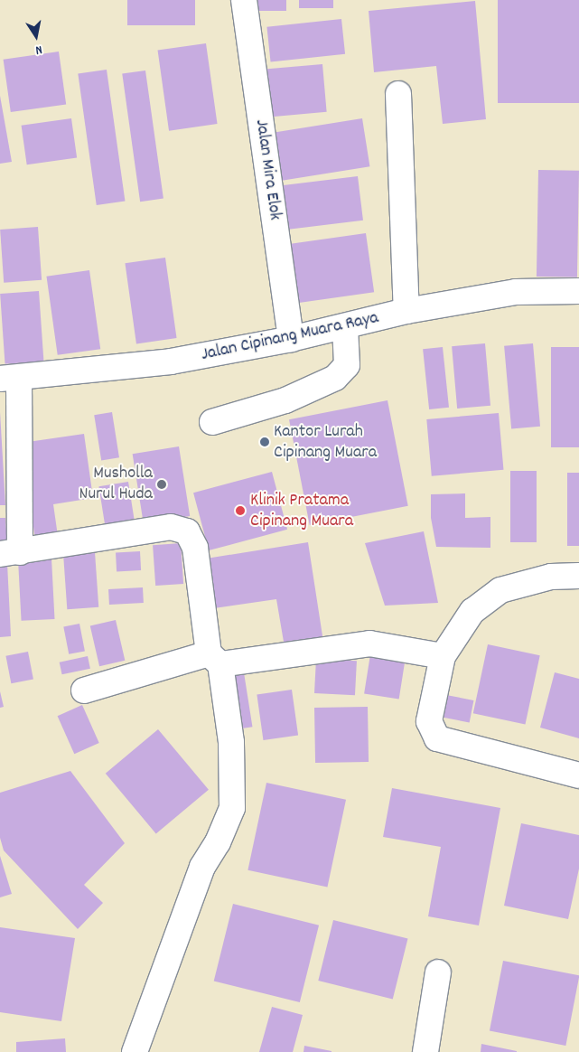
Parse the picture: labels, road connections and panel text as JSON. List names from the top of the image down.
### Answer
{
  "streets": {
    "street": ["Jalan Mira Elok", "Jalan Cipinang Muara Raya"]
  },
  "crossings": [
    ["Jalan Mira Elok", "Jalan Cipinang Muara Raya"]
  ],
  "places": ["Kantor Lurah Cipinang Muara", "Musholla Nurul Huda", "Klinik Pratama Cipinang Muara"],
  "north": "bottom"
}
